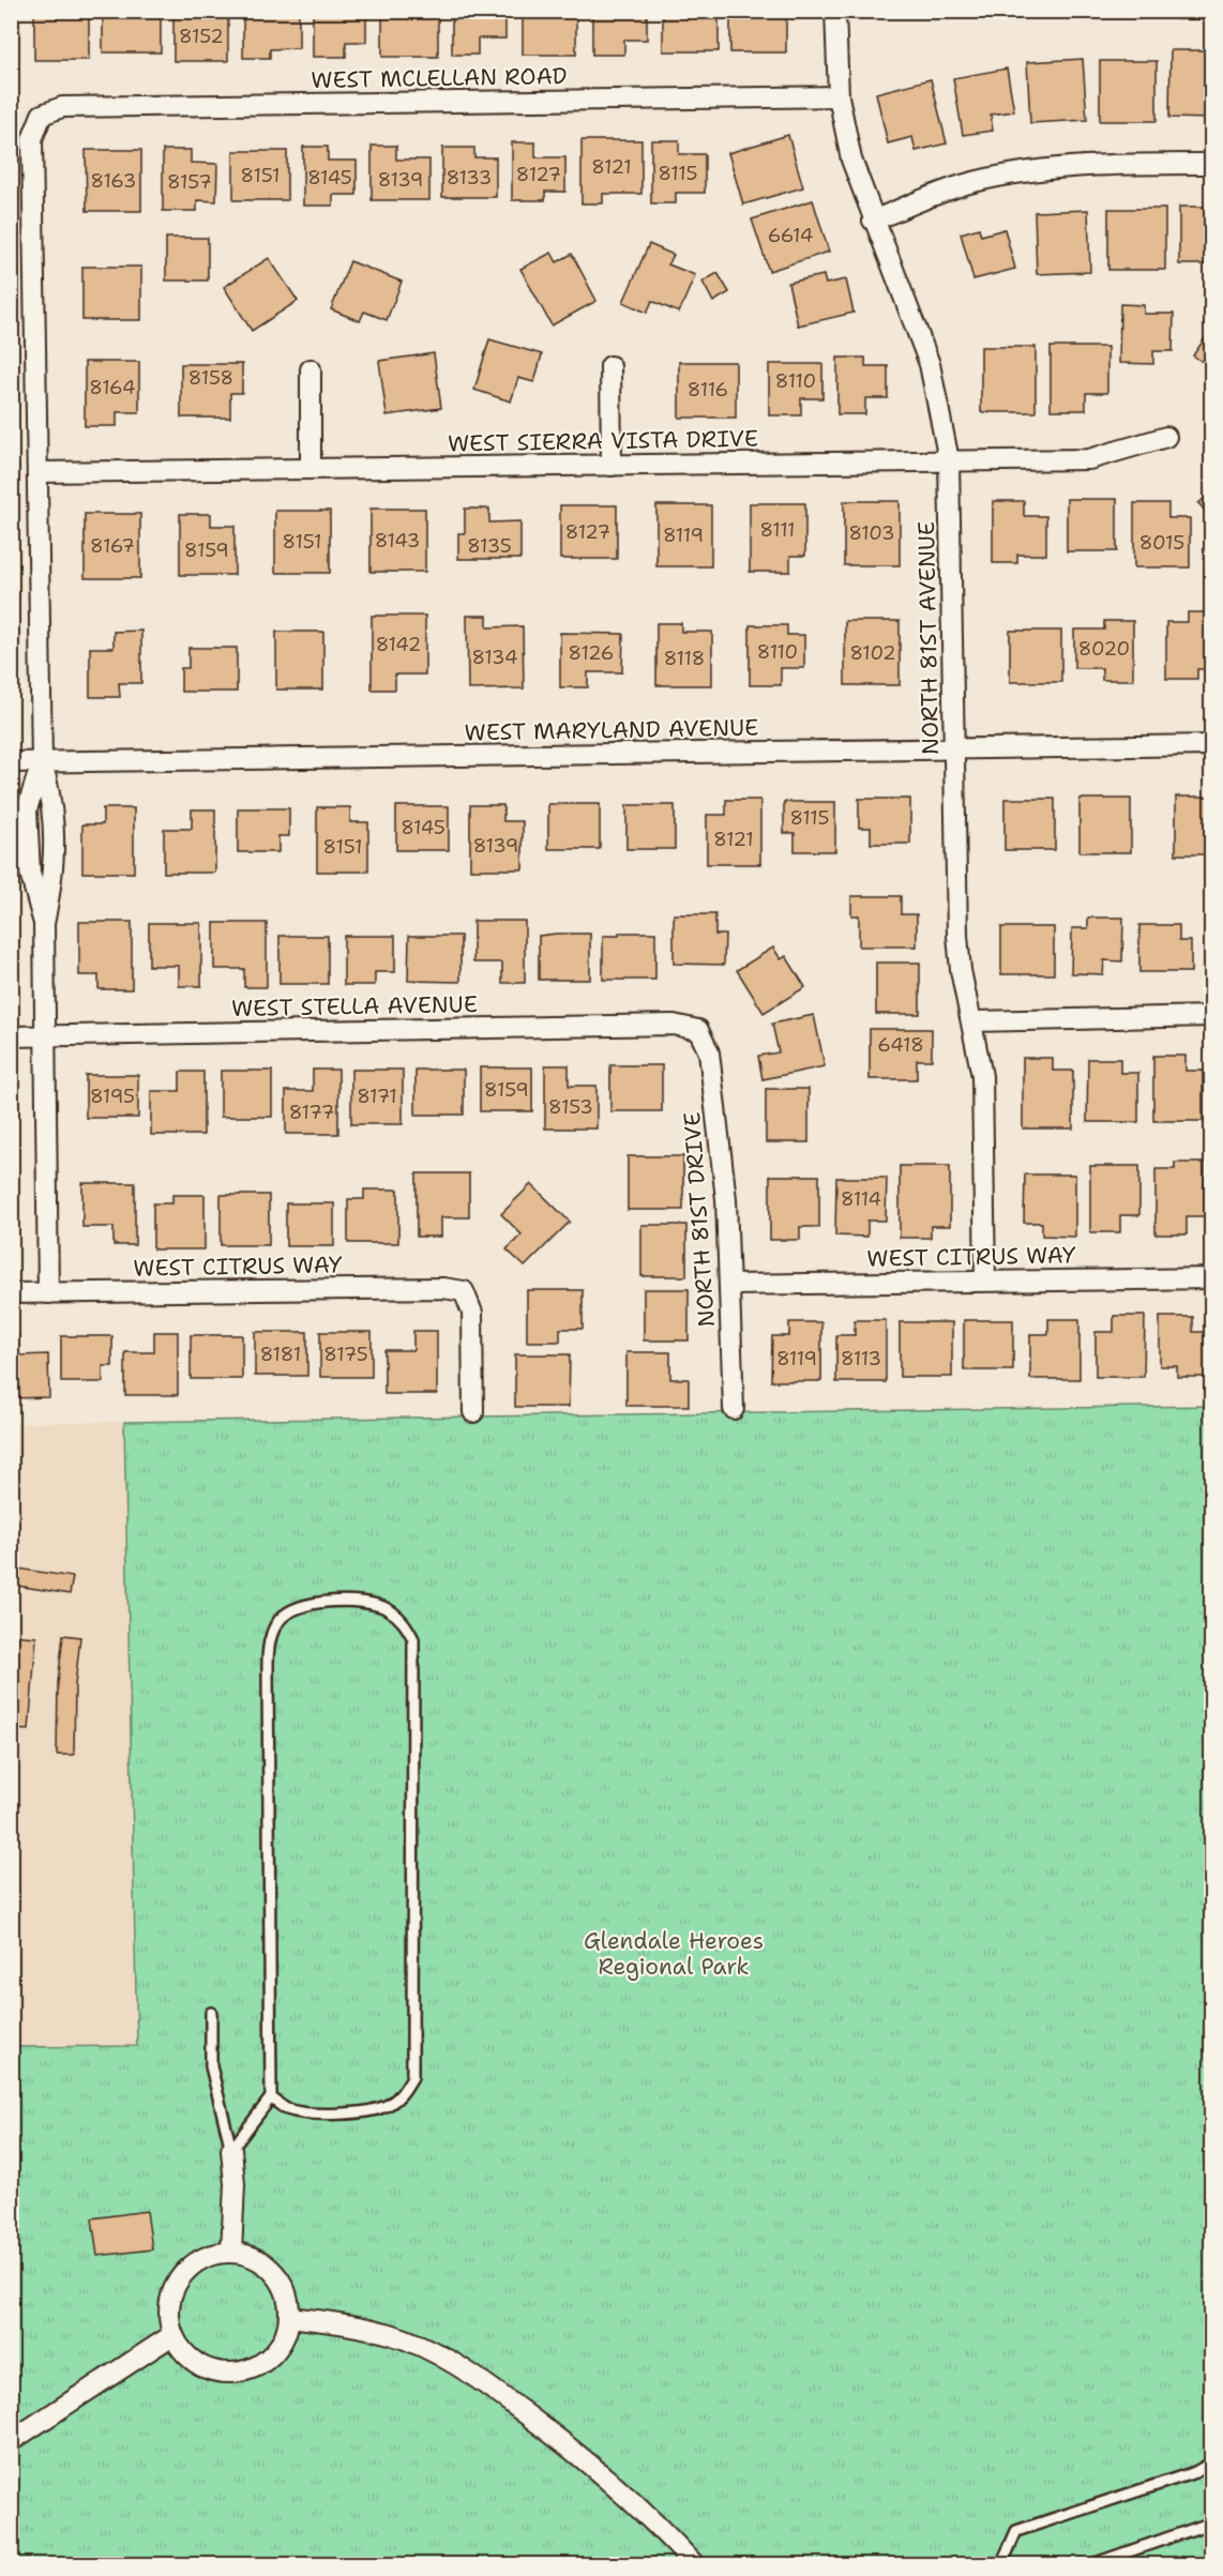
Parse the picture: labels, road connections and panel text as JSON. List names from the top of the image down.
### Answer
{
  "streets": {
    "street": [
      "WEST MCLELLAN ROAD",
      "WEST SIERRA VISTA DRIVE",
      "NORTH 81ST AVENUE",
      "WEST MARYLAND AVENUE",
      "WEST STELLA AVENUE",
      "NORTH 81ST DRIVE",
      "WEST CITRUS WAY"
    ]
  },
  "crossings": [
    ["WEST MCLELLAN ROAD", "WEST SIERRA VISTA DRIVE"],
    ["WEST MCLELLAN ROAD", "NORTH 81ST AVENUE"],
    ["WEST SIERRA VISTA DRIVE", "NORTH 81ST AVENUE"],
    ["NORTH 81ST AVENUE", "WEST MARYLAND AVENUE"],
    ["NORTH 81ST AVENUE", "WEST CITRUS WAY"],
    ["WEST STELLA AVENUE", "NORTH 81ST DRIVE"],
    ["NORTH 81ST DRIVE", "WEST CITRUS WAY"]
  ],
  "parks": ["Glendale Heroes Regional Park"],
  "house_numbers": [
    "8152",
    "8121",
    "8115",
    "8127",
    "8151",
    "8145",
    "8133",
    "8139",
    "8163",
    "8157",
    "6614",
    "8158",
    "8110",
    "8164",
    "8116",
    "8111",
    "8127",
    "8103",
    "8119",
    "8143",
    "8151",
    "8015",
    "8167",
    "8135",
    "8159",
    "8142",
    "8020",
    "8110",
    "8126",
    "8102",
    "8134",
    "8118",
    "8115",
    "8145",
    "8121",
    "8139",
    "8151",
    "6418",
    "8159",
    "8195",
    "8171",
    "8153",
    "8177",
    "8114",
    "8181",
    "8175",
    "8119",
    "8113"
  ]
}
